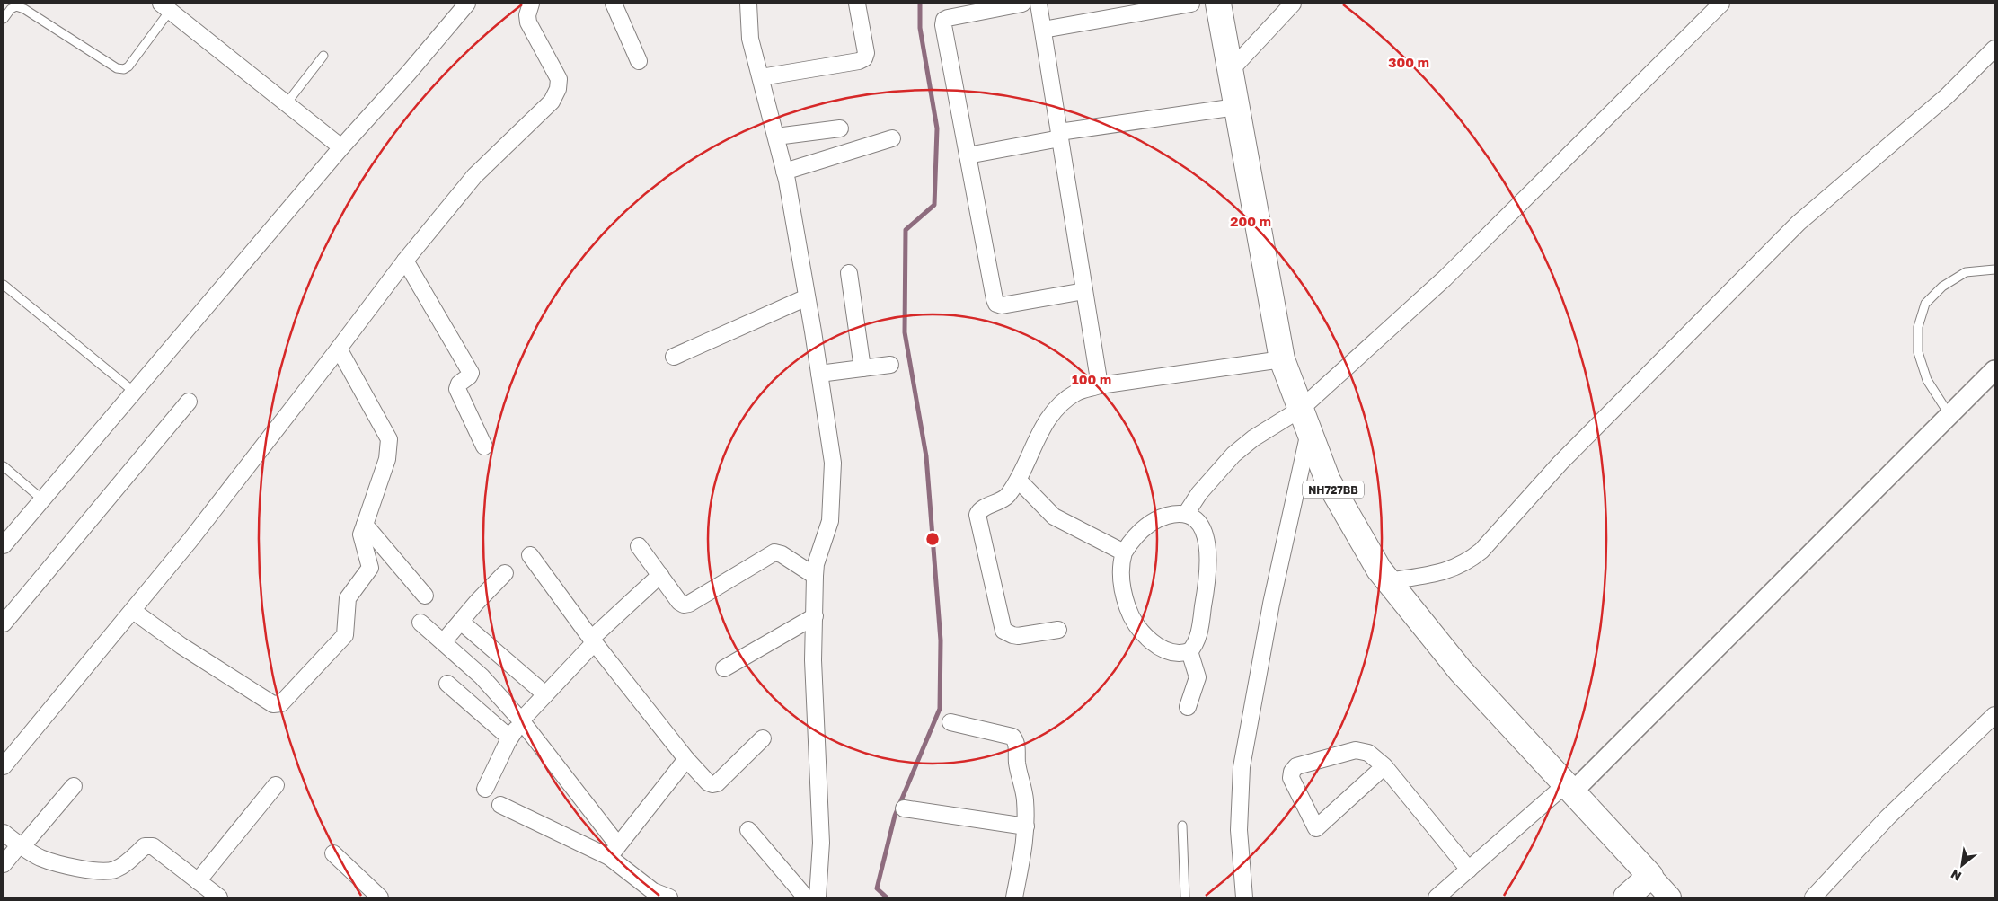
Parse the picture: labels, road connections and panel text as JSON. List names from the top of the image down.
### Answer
{
  "streets": {
    "highway": ["NH727BB"]
  },
  "north": "bottom left",
  "rings": ["300 m", "200 m", "100 m"]
}
